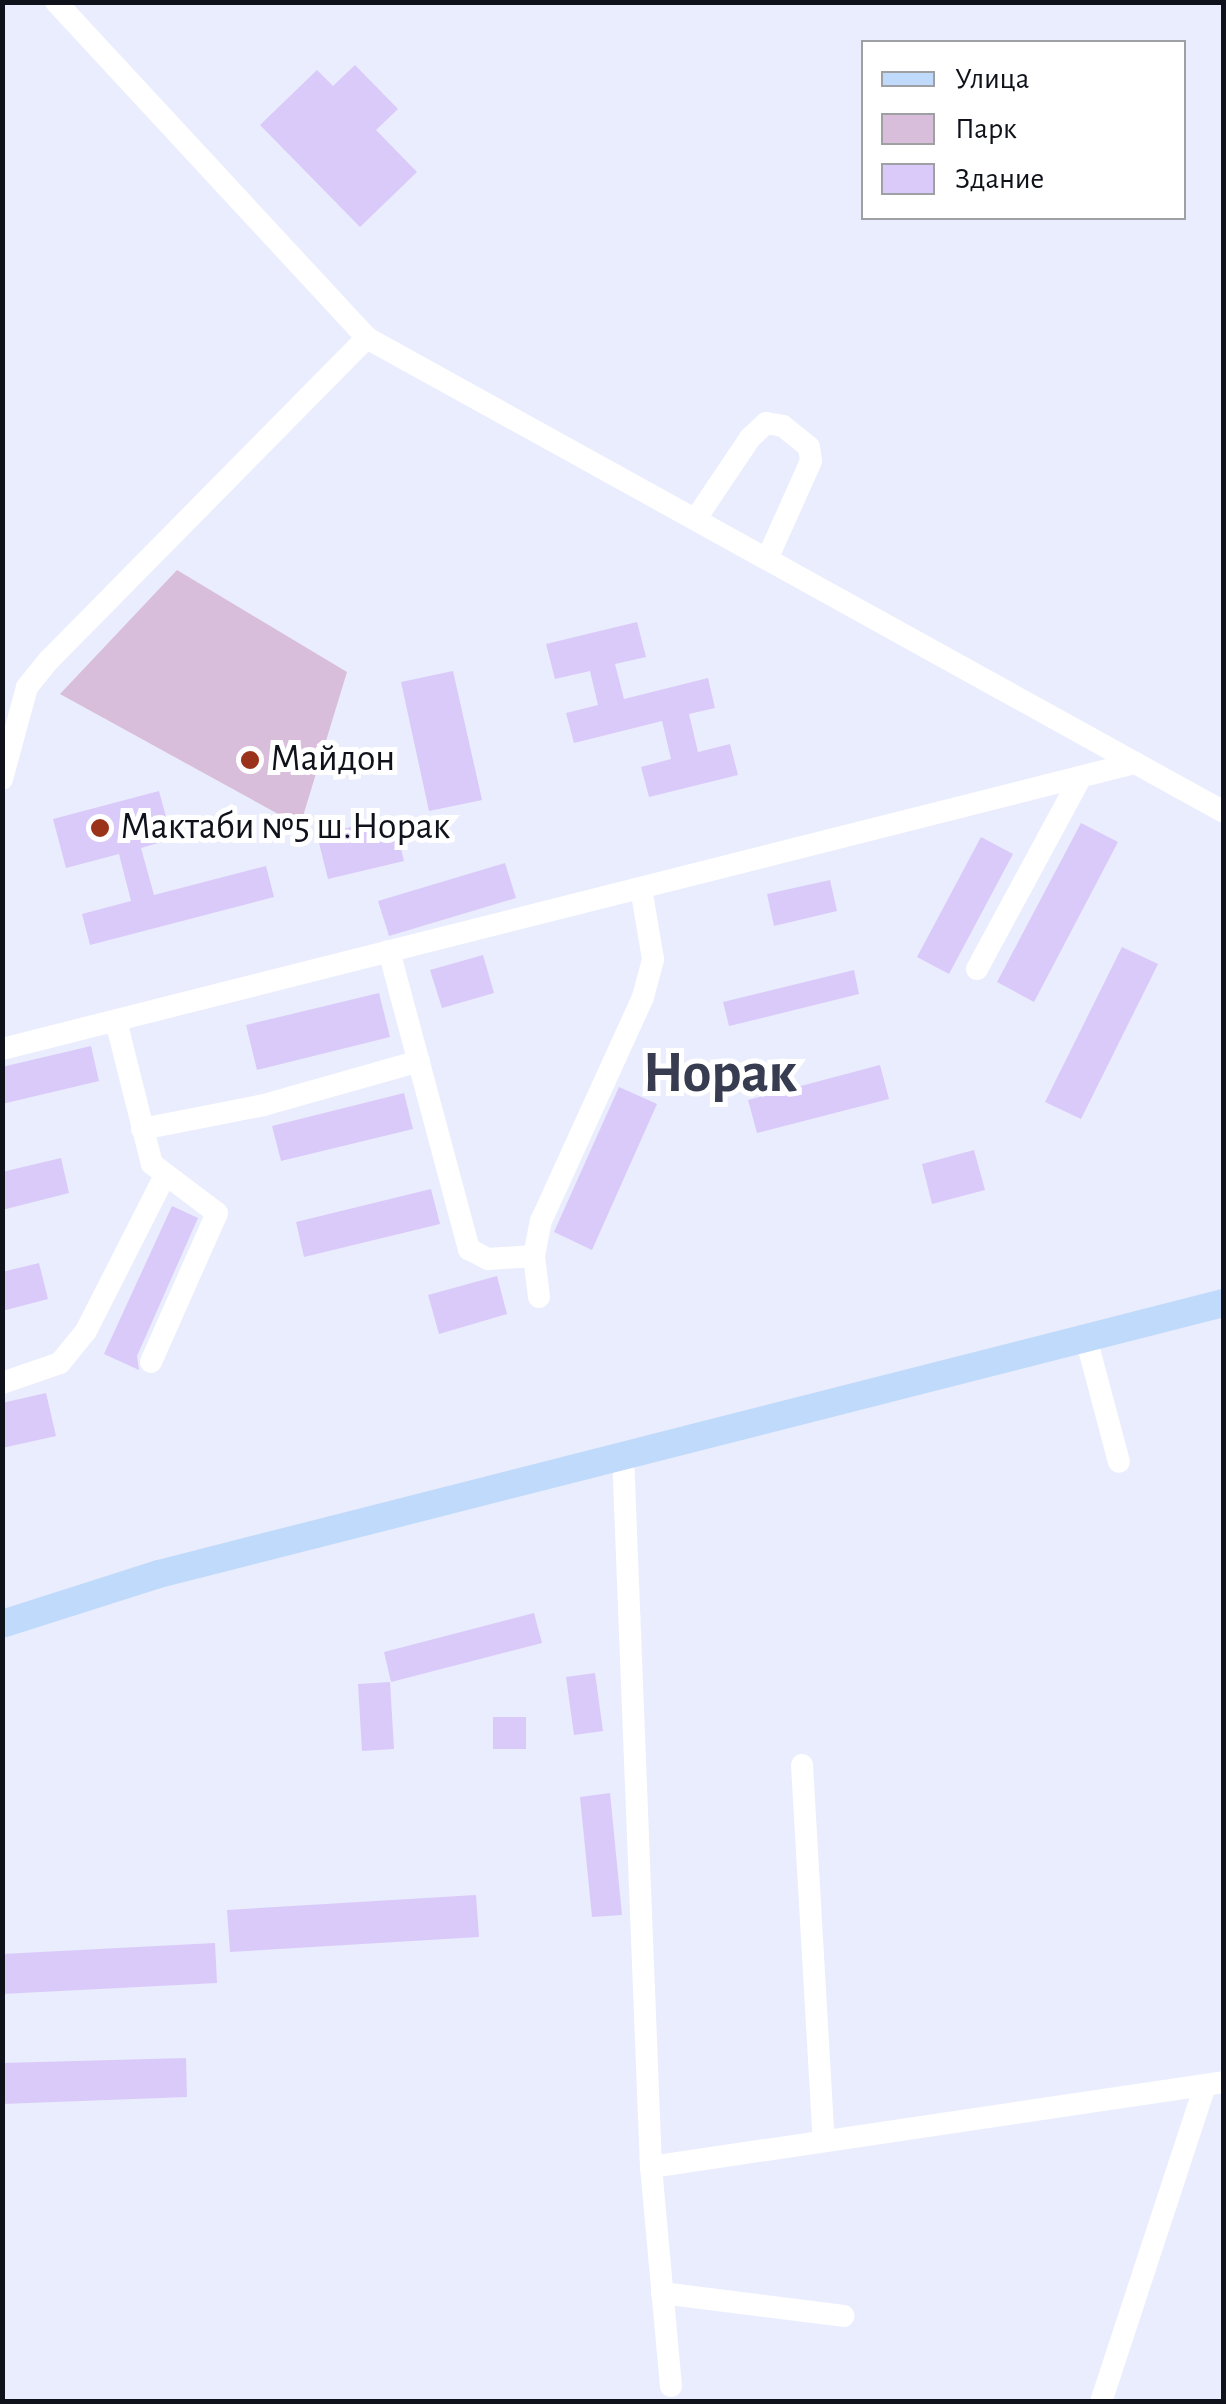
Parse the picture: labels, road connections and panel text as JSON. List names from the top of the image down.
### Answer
{
  "districts": ["Норак"],
  "places": ["Майдон", "Мактаби №5 ш.Норак"],
  "legend": ["Улица", "Парк", "Здание"]
}
